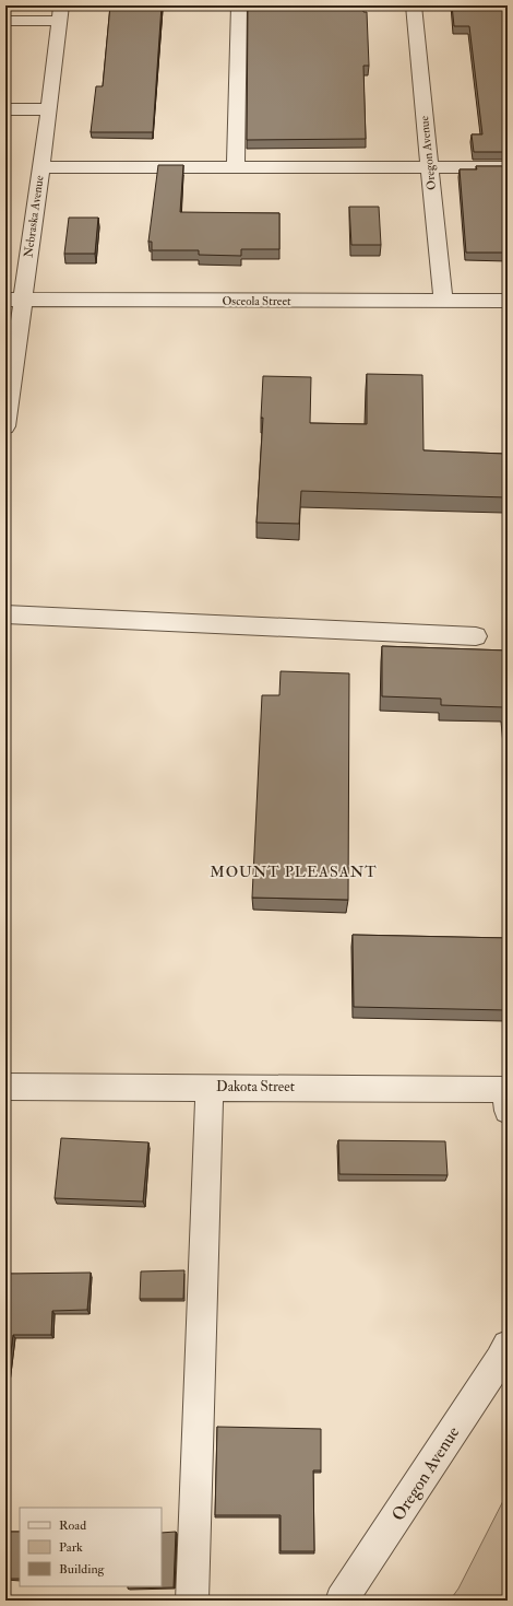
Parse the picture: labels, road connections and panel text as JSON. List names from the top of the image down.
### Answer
{
  "streets": {
    "street": [
      "Oregon Avenue",
      "Nebraska Avenue",
      "Osceola Street",
      "Dakota Street"
    ]
  },
  "crossings": [
    ["Oregon Avenue", "Osceola Street"],
    ["Nebraska Avenue", "Osceola Street"]
  ],
  "districts": ["MOUNT PLEASANT"],
  "legend": ["Road", "Park", "Building"]
}
